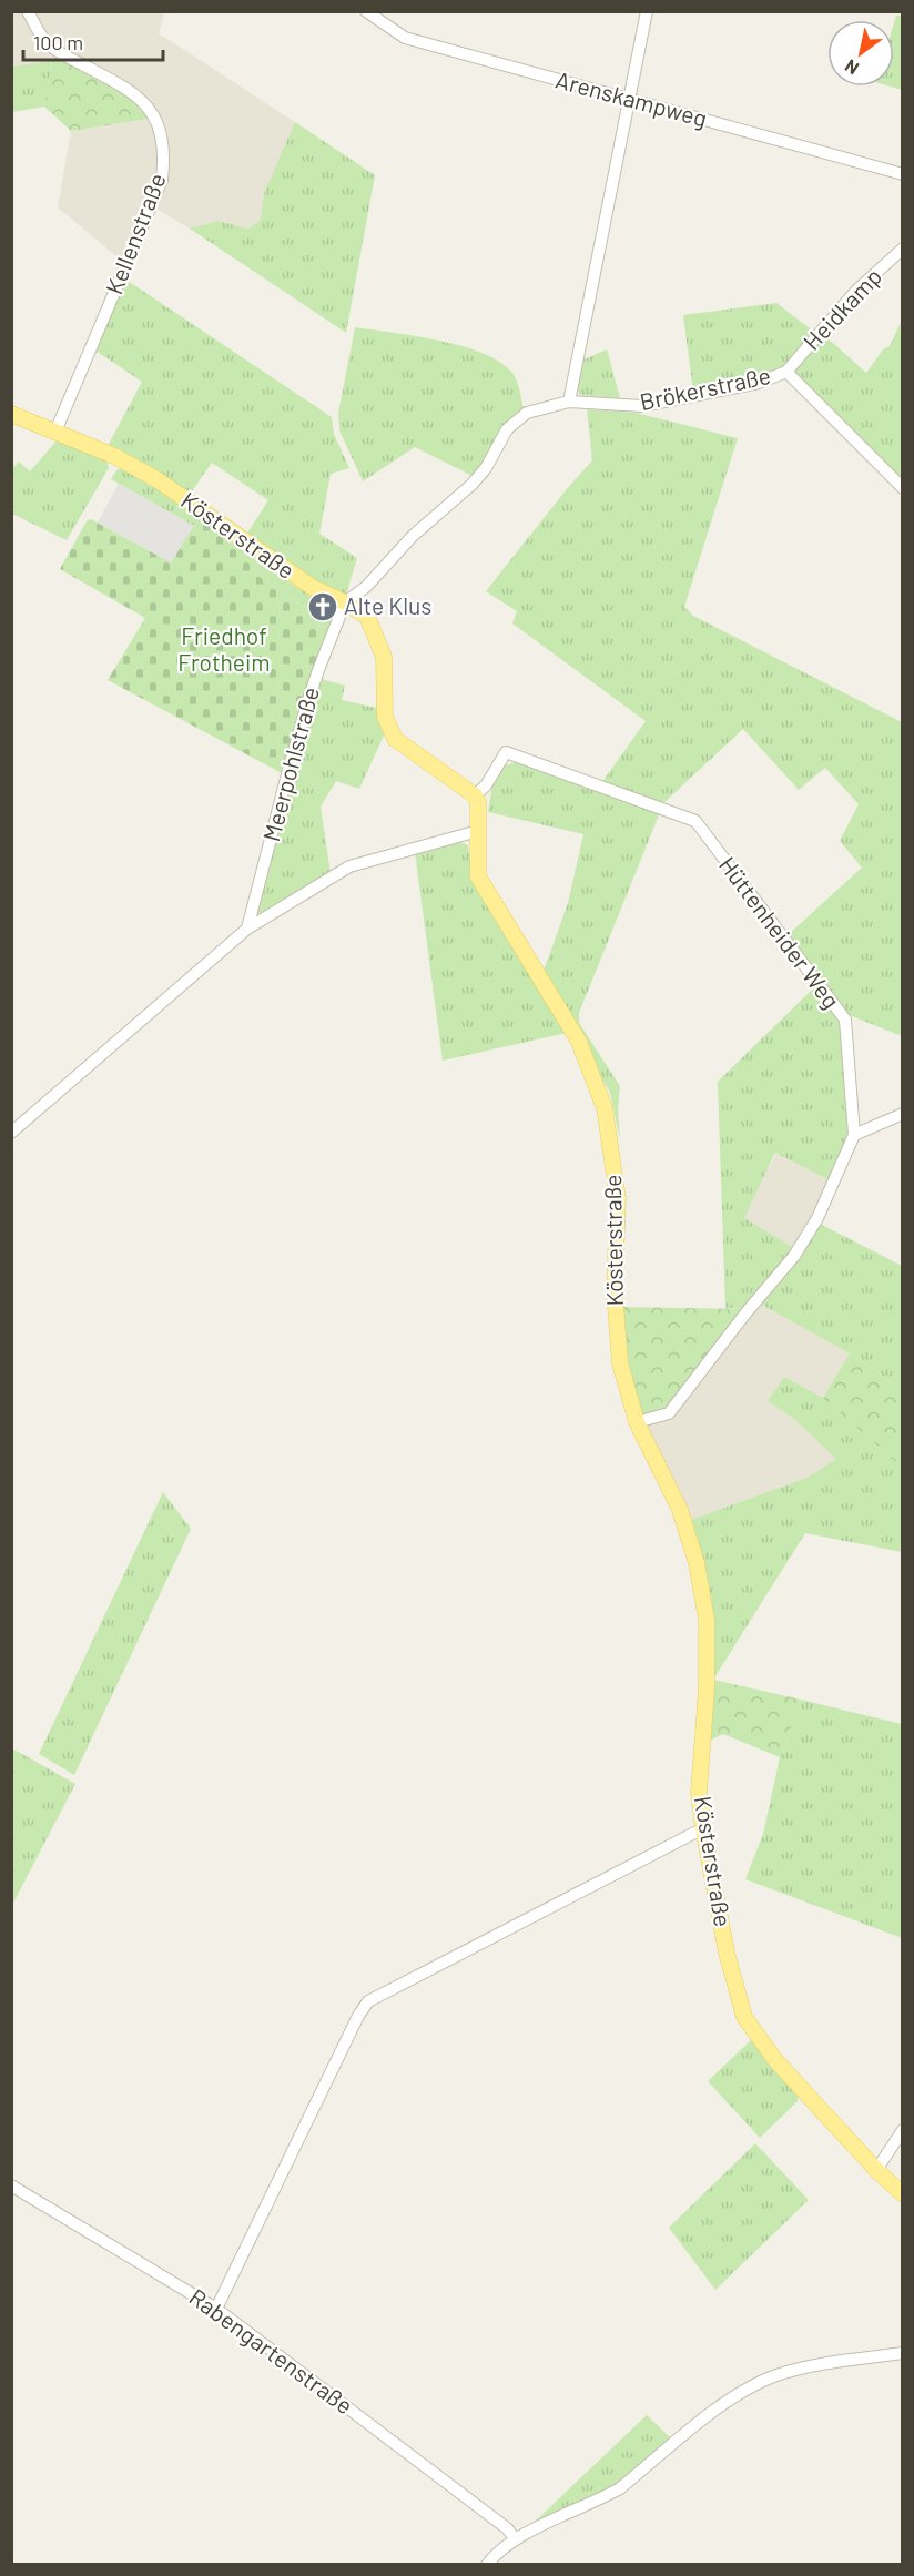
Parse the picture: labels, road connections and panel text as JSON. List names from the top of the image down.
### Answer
{
  "streets": {
    "main road": ["Kösterstraße"],
    "street": [
      "Arenskampweg",
      "Kellenstraße",
      "Heidkamp",
      "Brökerstraße",
      "Meerpohlstraße",
      "Hüttenheider Weg",
      "Rabengartenstraße"
    ]
  },
  "crossings": [
    ["Kellenstraße", "Kösterstraße"],
    ["Heidkamp", "Brökerstraße"],
    ["Brökerstraße", "Kösterstraße"],
    ["Brökerstraße", "Meerpohlstraße"],
    ["Kösterstraße", "Meerpohlstraße"],
    ["Kösterstraße", "Hüttenheider Weg"]
  ],
  "parks": ["Friedhof Frotheim"],
  "places": {
    "church": ["Alte Klus"]
  },
  "scale_bar": "100 m",
  "north": "bottom left"
}
